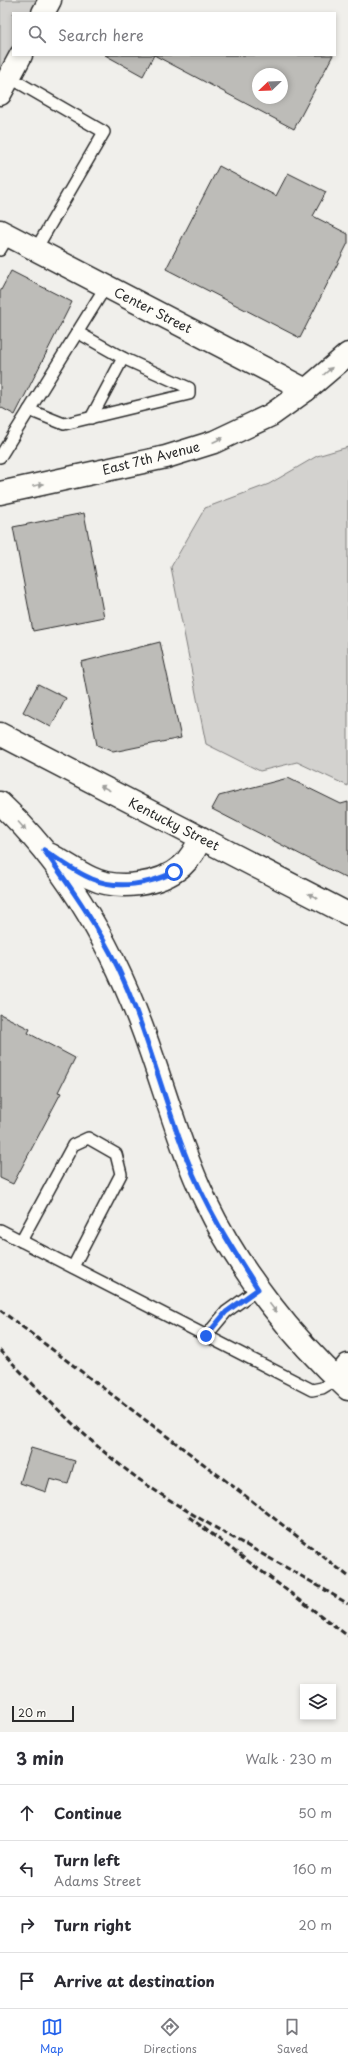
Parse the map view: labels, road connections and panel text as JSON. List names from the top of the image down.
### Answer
{
  "streets": {
    "main road": ["Center Street", "East 7th Avenue", "Kentucky Street"]
  },
  "crossings": [
    ["Center Street", "East 7th Avenue"]
  ],
  "one_way": ["East 7th Avenue", "Kentucky Street"],
  "scale_bar": "20 m",
  "north": "bottom left",
  "page": {
    "search": "Search here",
    "scale": "20 m",
    "heading": ["3 min", "Walk · 230 m"],
    "list": [
      ["Continue", "50 m"],
      ["Turn left", "Adams Street", "160 m"],
      ["Turn right", "20 m"],
      "Arrive at destination"
    ],
    "nav": ["Map", "Directions", "Saved"]
  }
}
